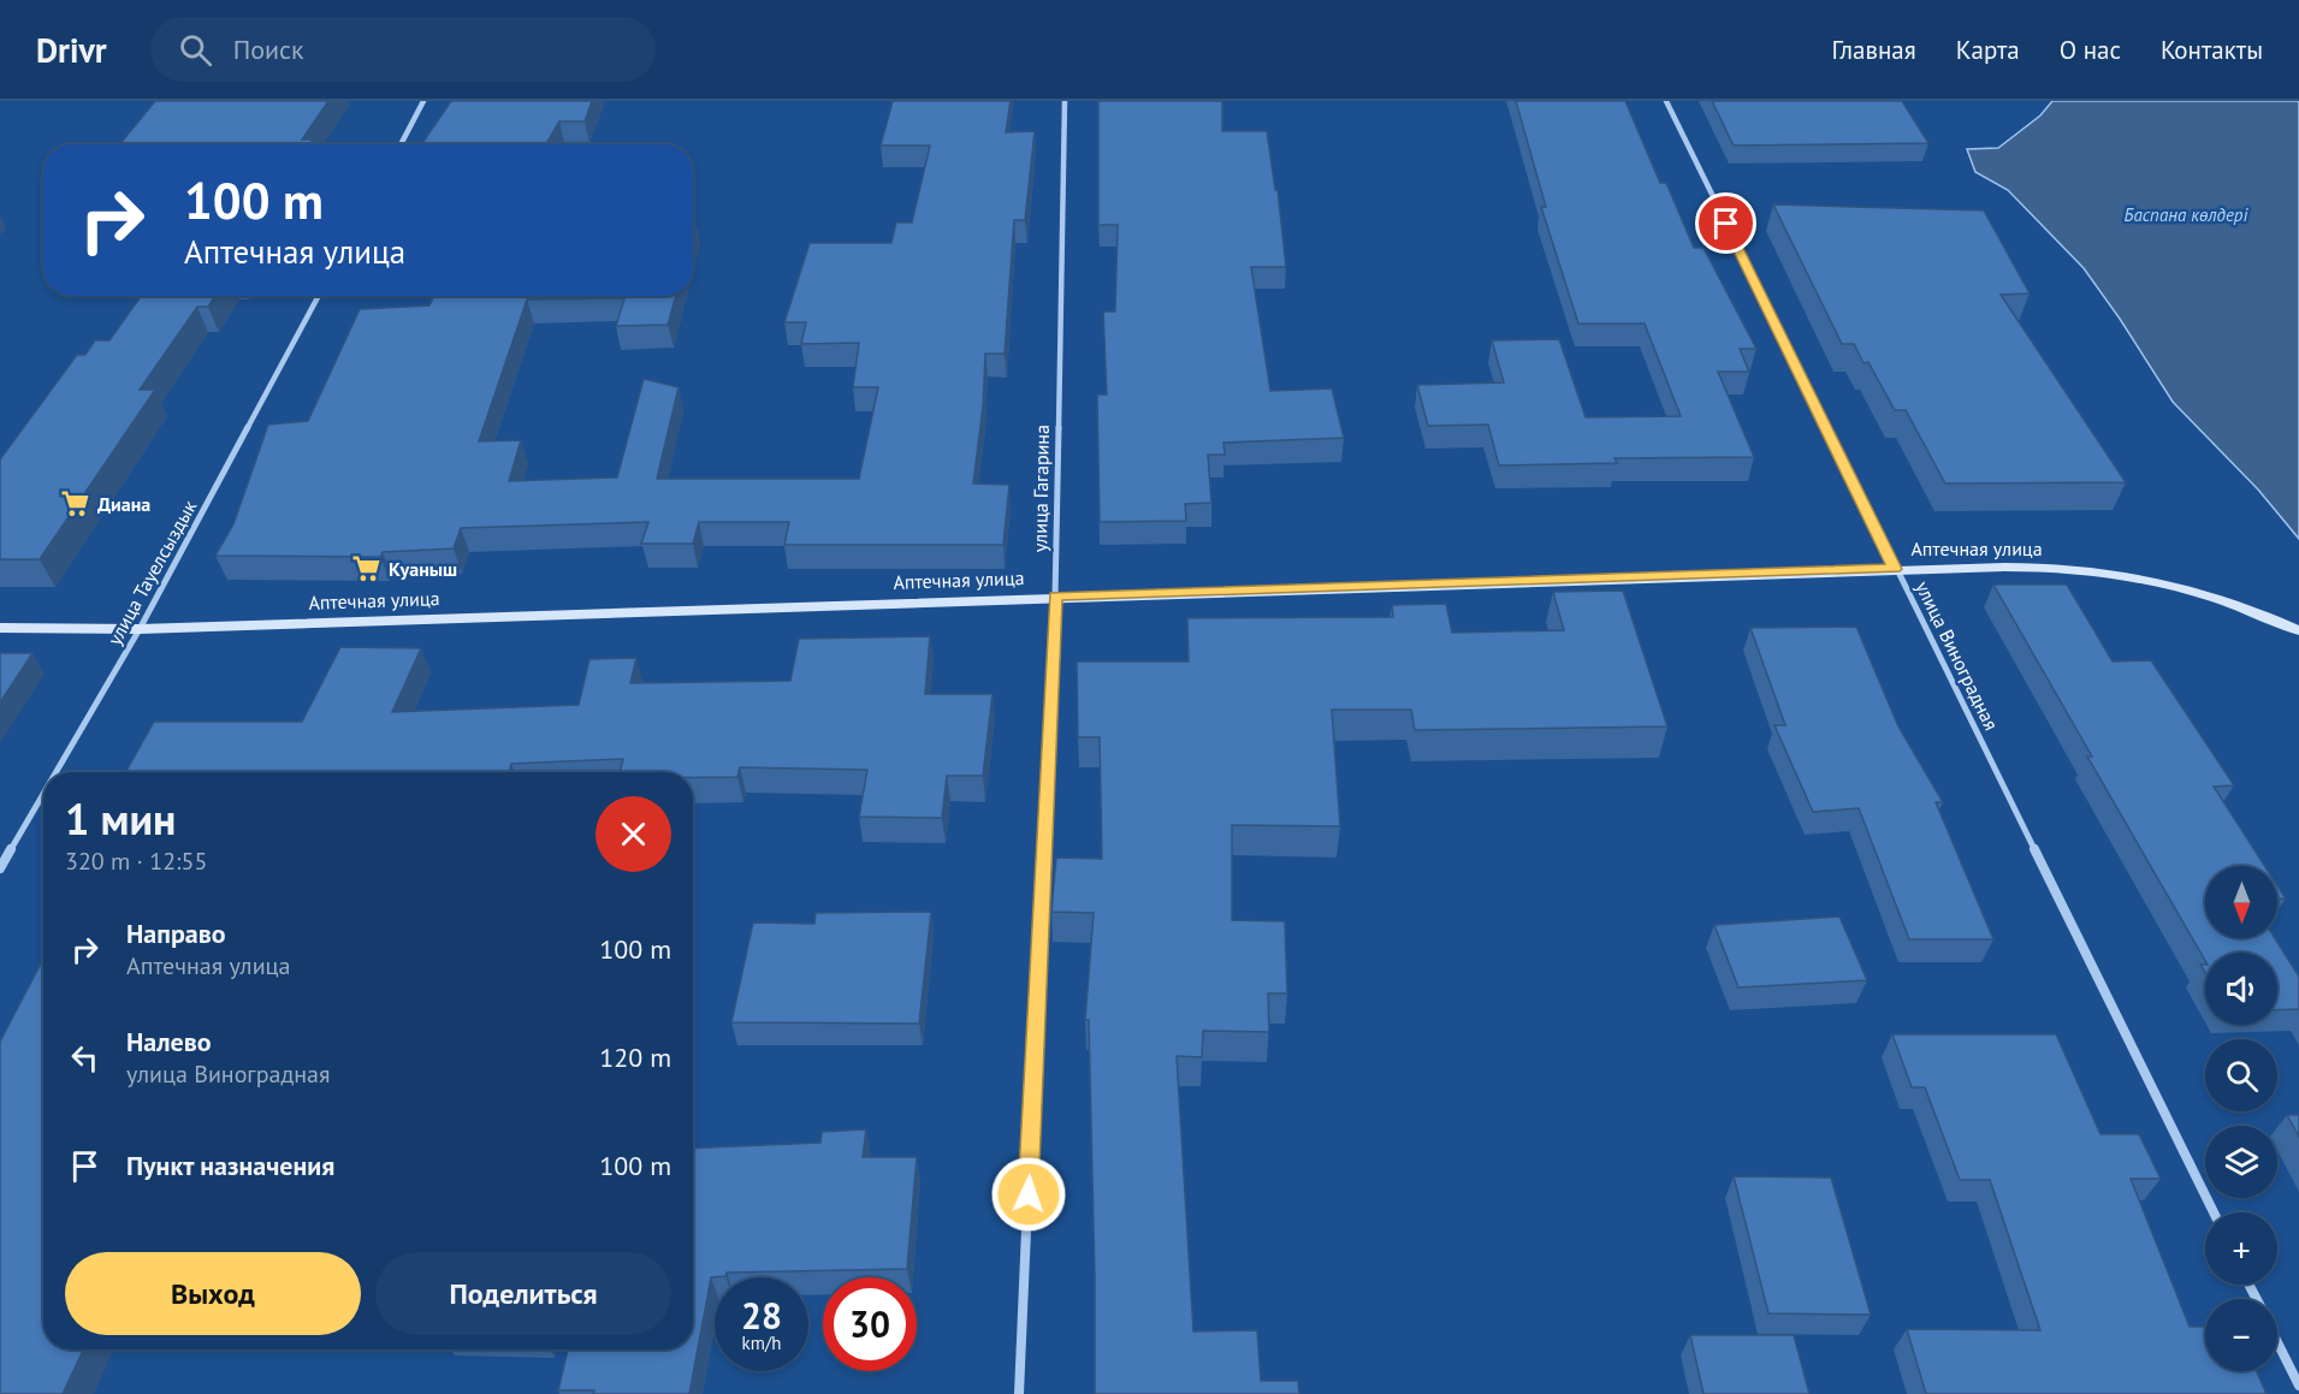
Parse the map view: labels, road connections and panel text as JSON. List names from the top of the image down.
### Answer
{
  "streets": {
    "main road": ["Аптечная улица"],
    "street": ["улица Гагарина", "улица Тауелсыздык", "улица Виноградная"]
  },
  "crossings": [
    ["улица Гагарина", "Аптечная улица"],
    ["Аптечная улица", "улица Тауелсыздык"],
    ["Аптечная улица", "улица Виноградная"]
  ],
  "water": ["Баспана көлдері"],
  "places": {
    "supermarket": ["Диана", "Куаныш"]
  },
  "north": "bottom",
  "page": {
    "header": "Drivr",
    "search": "Поиск",
    "nav": [
      "Главная",
      "Карта",
      "О нас",
      "Контакты"
    ],
    "turn": ["100 m", "Аптечная улица"],
    "heading": ["1 мин", "320 m · 12:55"],
    "map_buttons": ["+", "−"],
    "list": [
      {
        "name": "Направо",
        "note": "Аптечная улица",
        "value": "100 m"
      },
      {
        "name": "Налево",
        "note": "улица Виноградная",
        "value": "120 m"
      },
      {
        "name": "Пункт назначения",
        "value": "100 m"
      }
    ],
    "buttons": ["Выход", "Поделиться"],
    "speed": "28 km/h",
    "limit": "30"
  }
}
